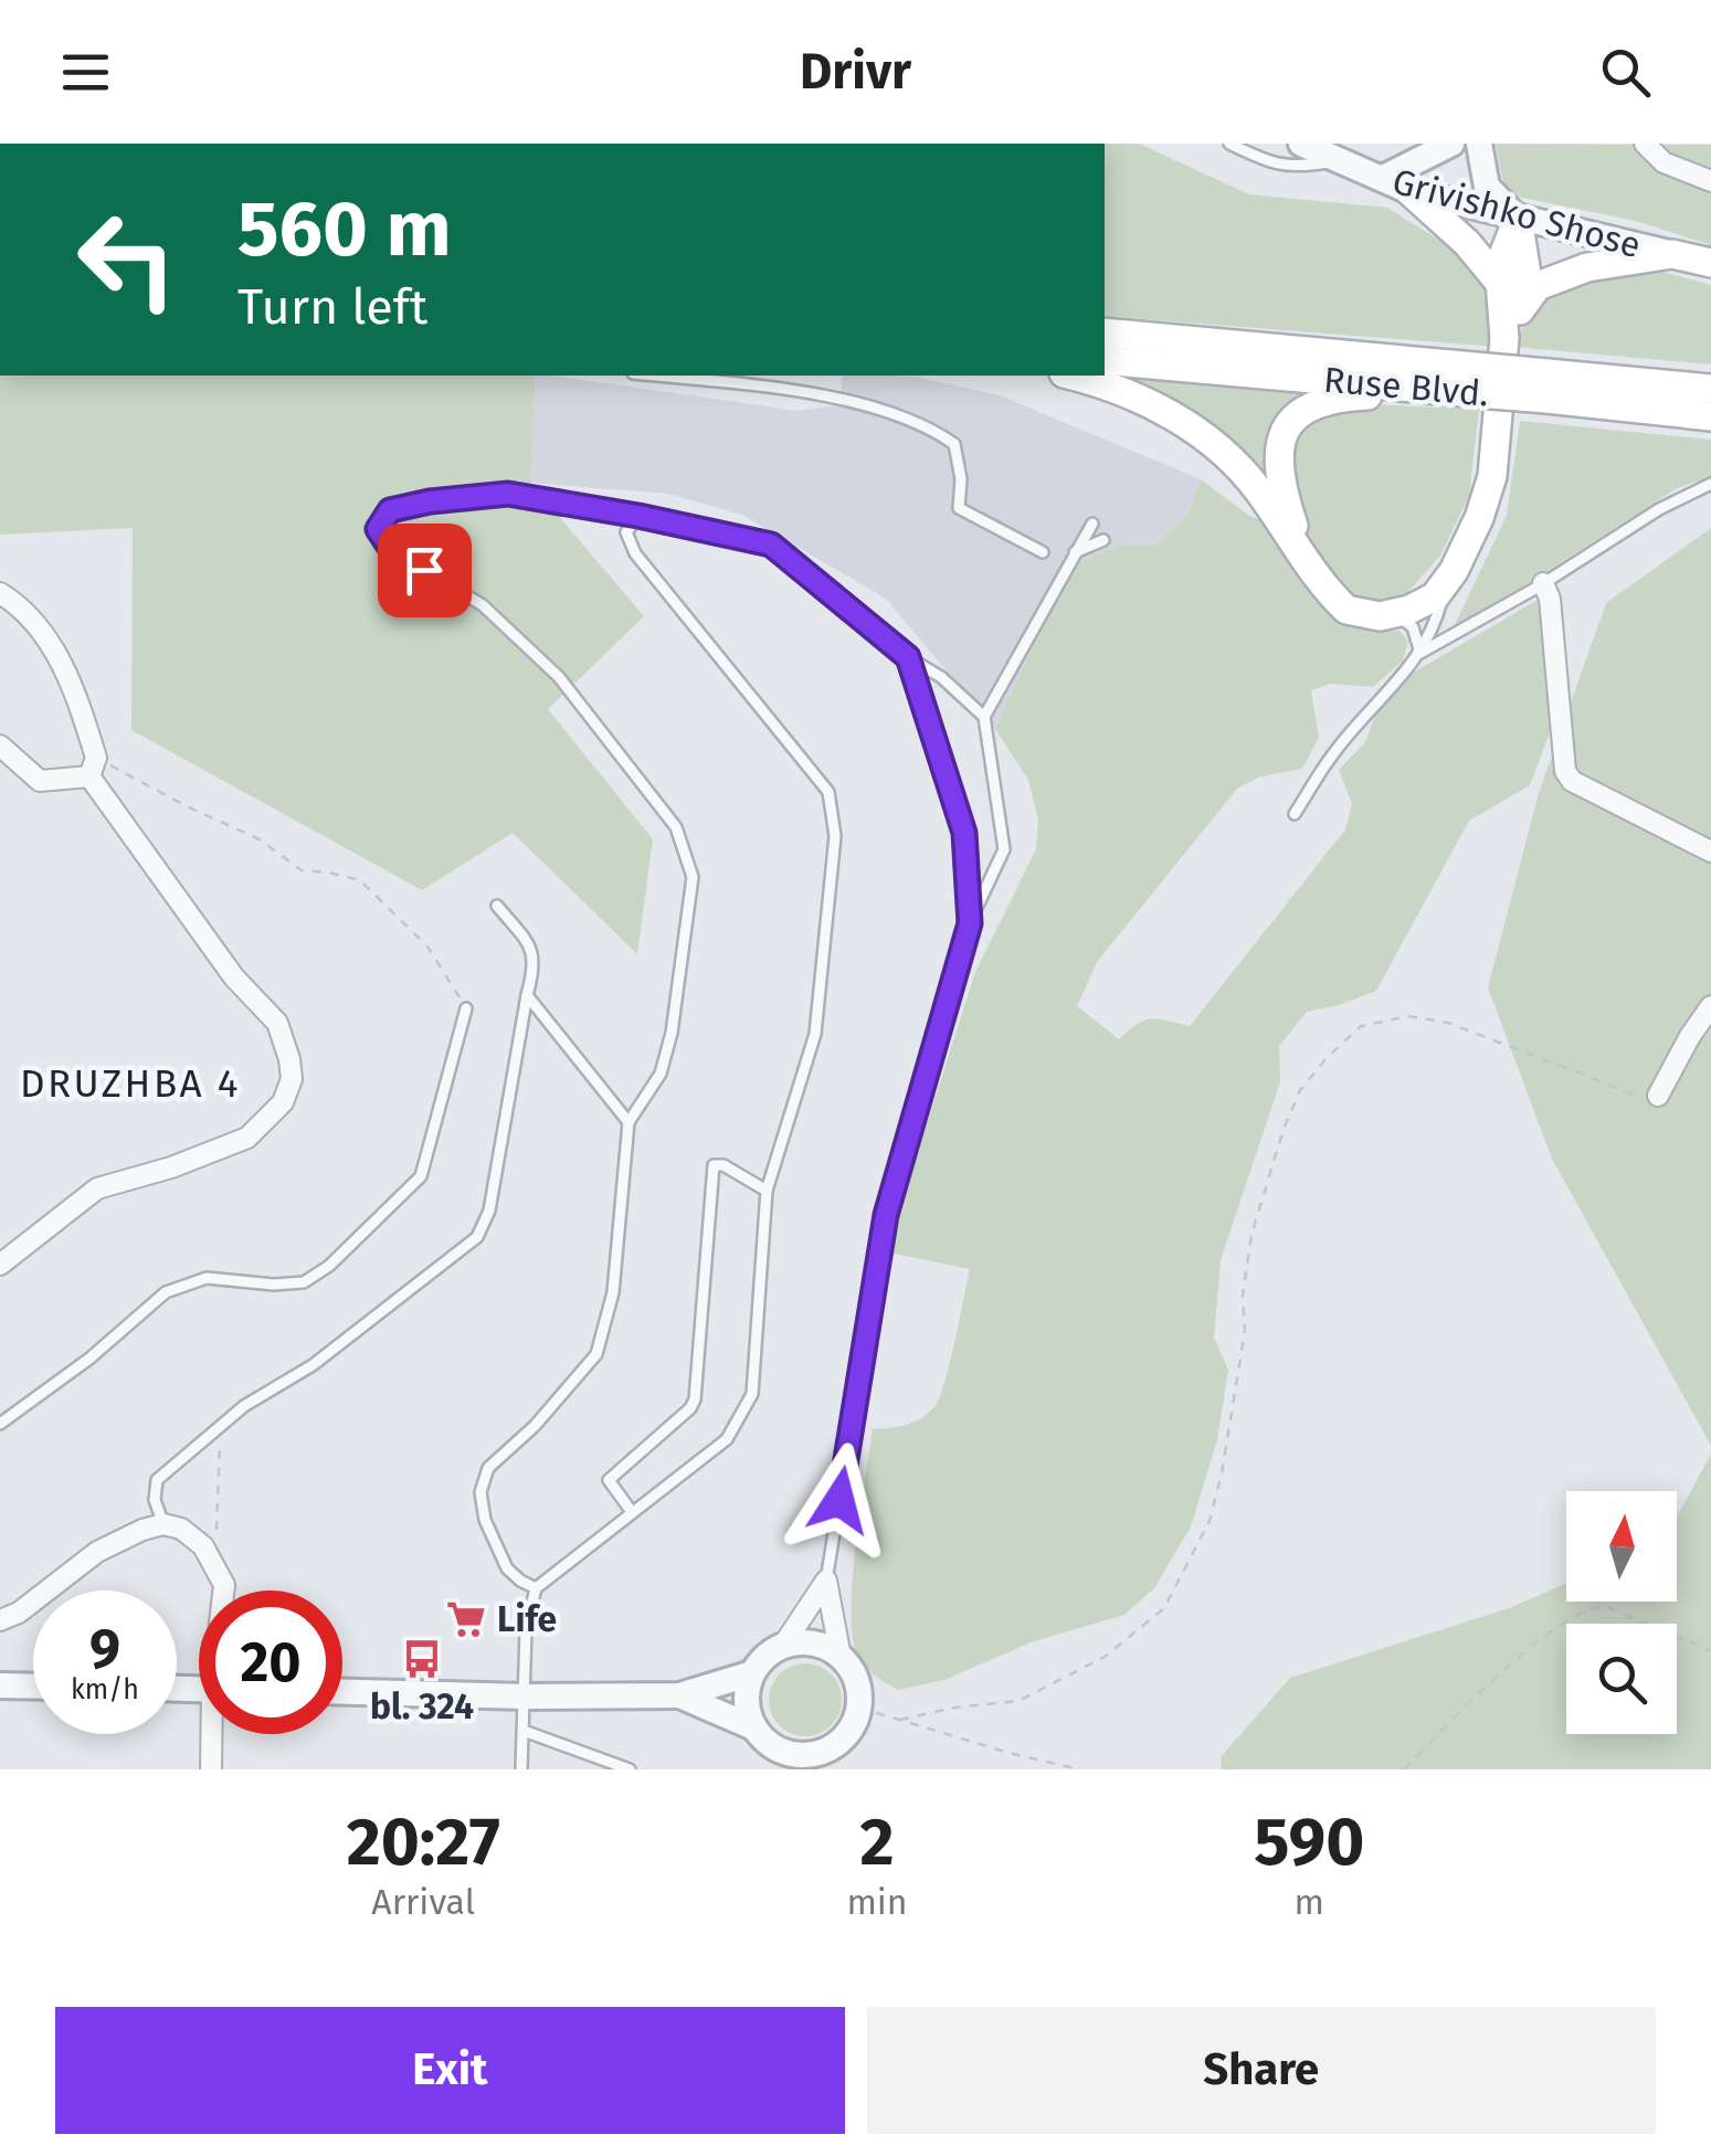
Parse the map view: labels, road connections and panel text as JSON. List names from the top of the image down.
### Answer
{
  "streets": {
    "main road": ["Ruse Blvd."],
    "street": ["Grivishko Shose"]
  },
  "districts": ["DRUZHBA 4"],
  "places": {
    "supermarket": ["Life"],
    "bus stop": ["bl. 324"]
  },
  "north": "top",
  "page": {
    "header": "Drivr",
    "turn": ["560 m", "Turn left"],
    "speed": "9 km/h",
    "limit": "20",
    "eta": [
      "20:27",
      "Arrival",
      "2",
      "min",
      "590",
      "m"
    ],
    "buttons": ["Exit", "Share"]
  }
}
